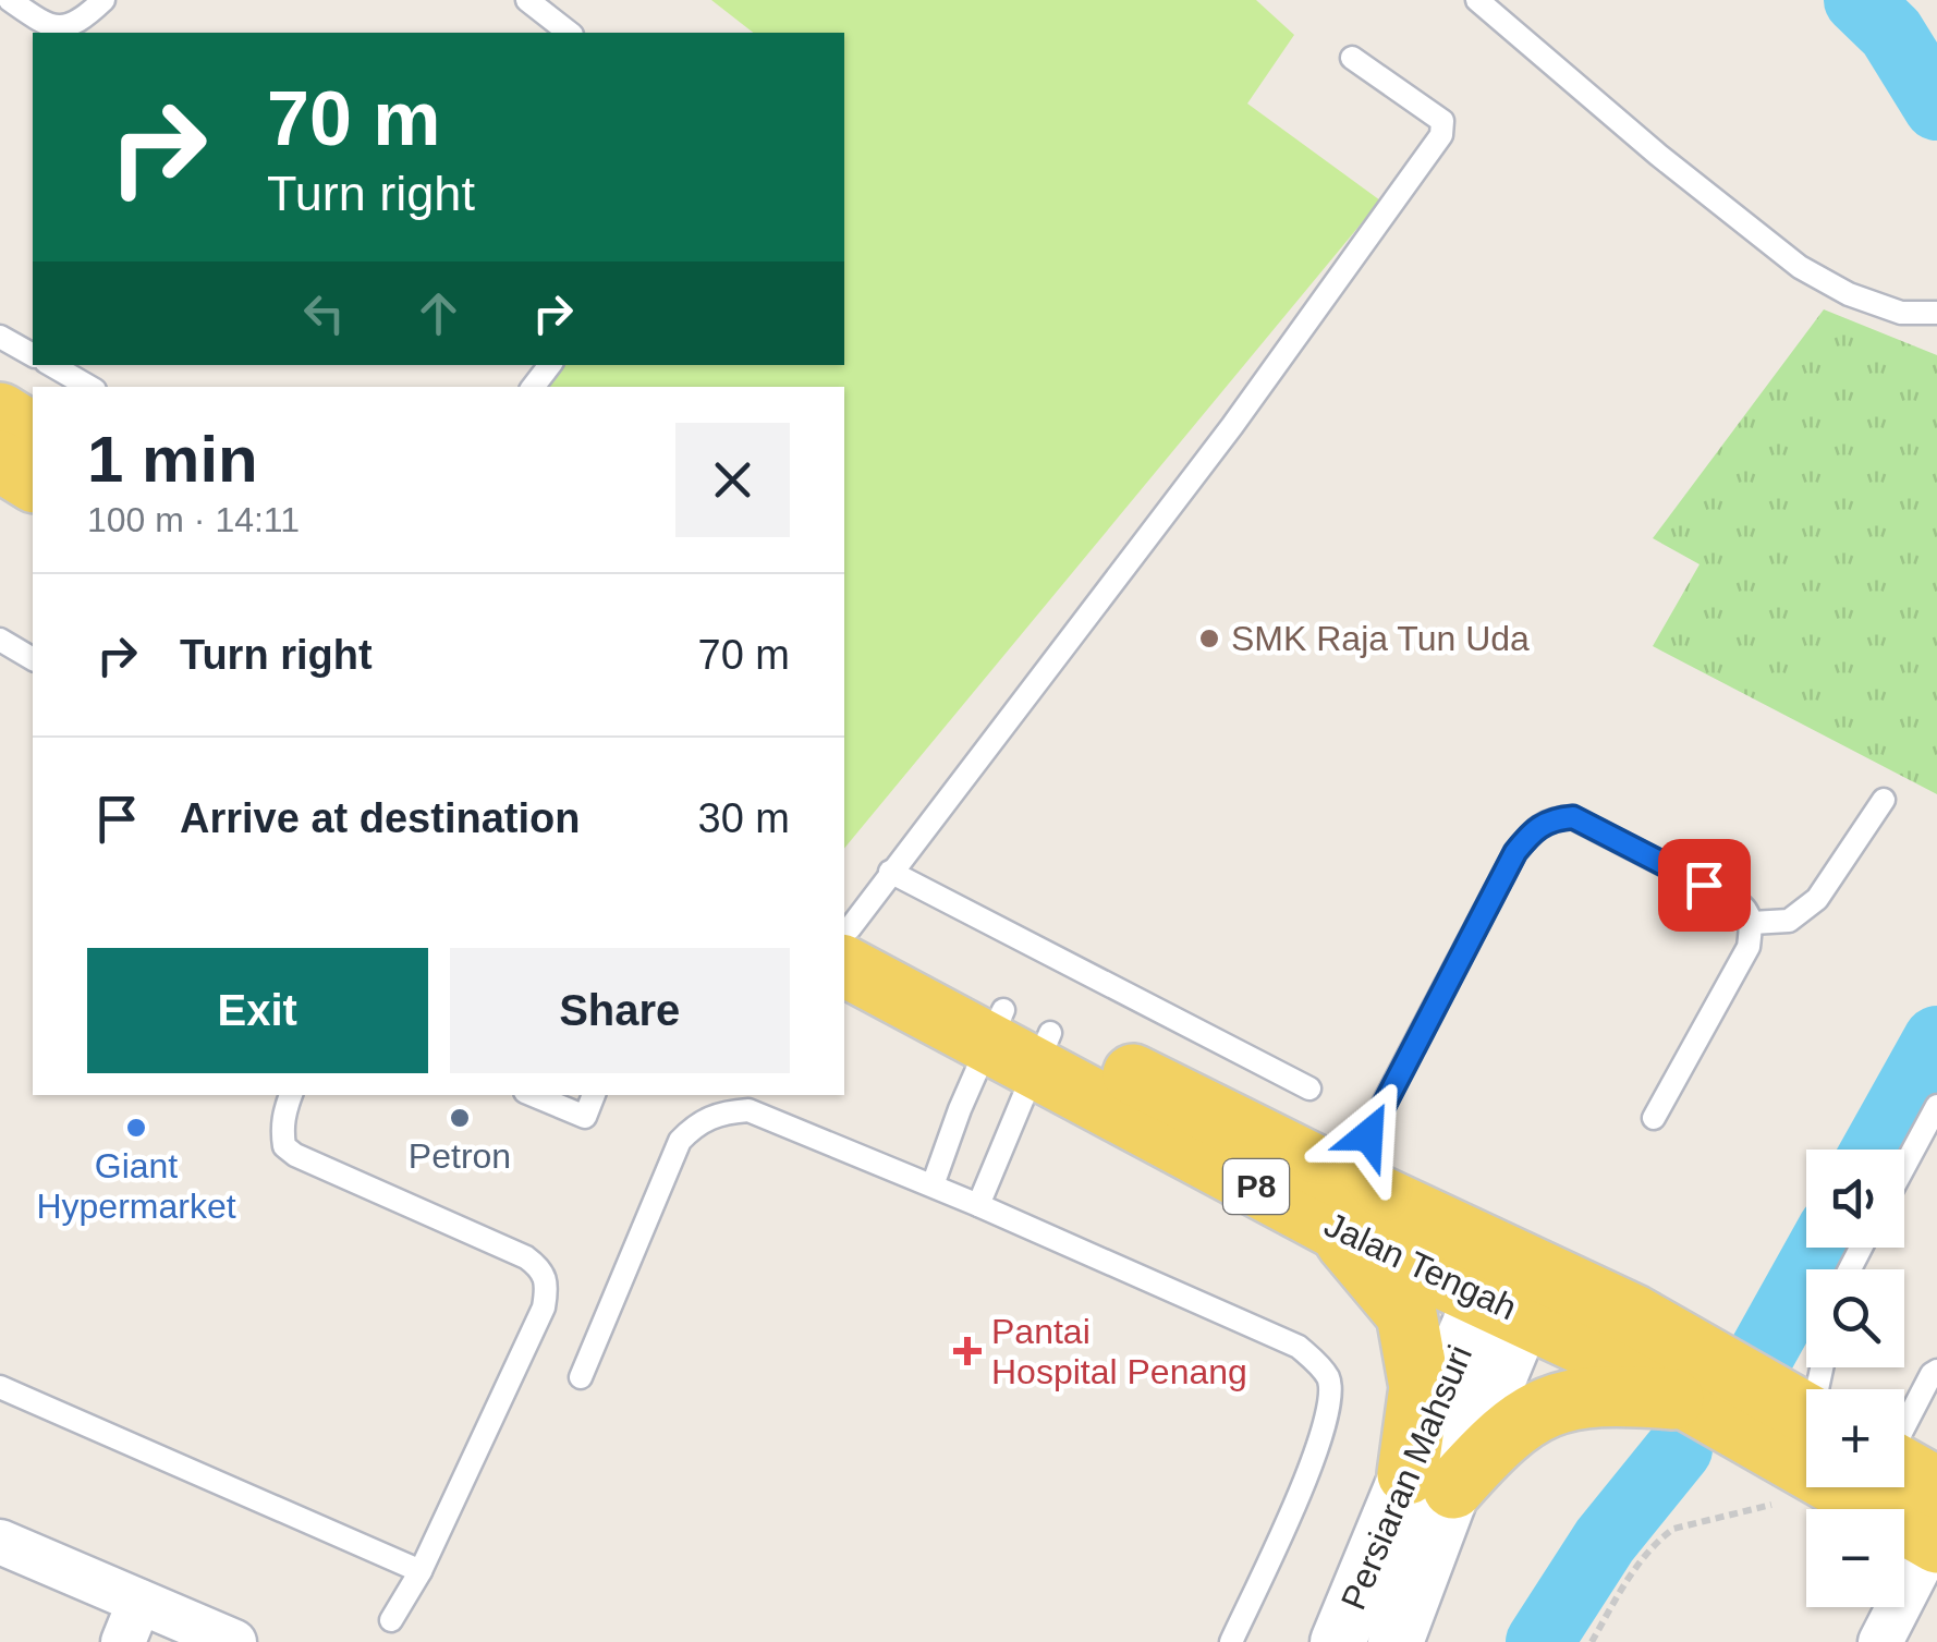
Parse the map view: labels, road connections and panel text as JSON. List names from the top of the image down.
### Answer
{
  "streets": {
    "main road": ["P8", "Jalan Tengah"],
    "street": ["Persiaran Mahsuri"]
  },
  "crossings": [
    ["Jalan Tengah", "Persiaran Mahsuri"]
  ],
  "places": {
    "other": ["SMK Raja Tun Uda", "Petron", "Giant Hypermarket"],
    "health": ["Pantai Hospital Penang"]
  },
  "page": {
    "turn": ["70 m", "Turn right"],
    "heading": ["1 min", "100 m · 14:11"],
    "list": [
      {
        "name": "Turn right",
        "value": "70 m"
      },
      {
        "name": "Arrive at destination",
        "value": "30 m"
      }
    ],
    "buttons": ["Exit", "Share"],
    "map_buttons": ["+", "−"]
  }
}
